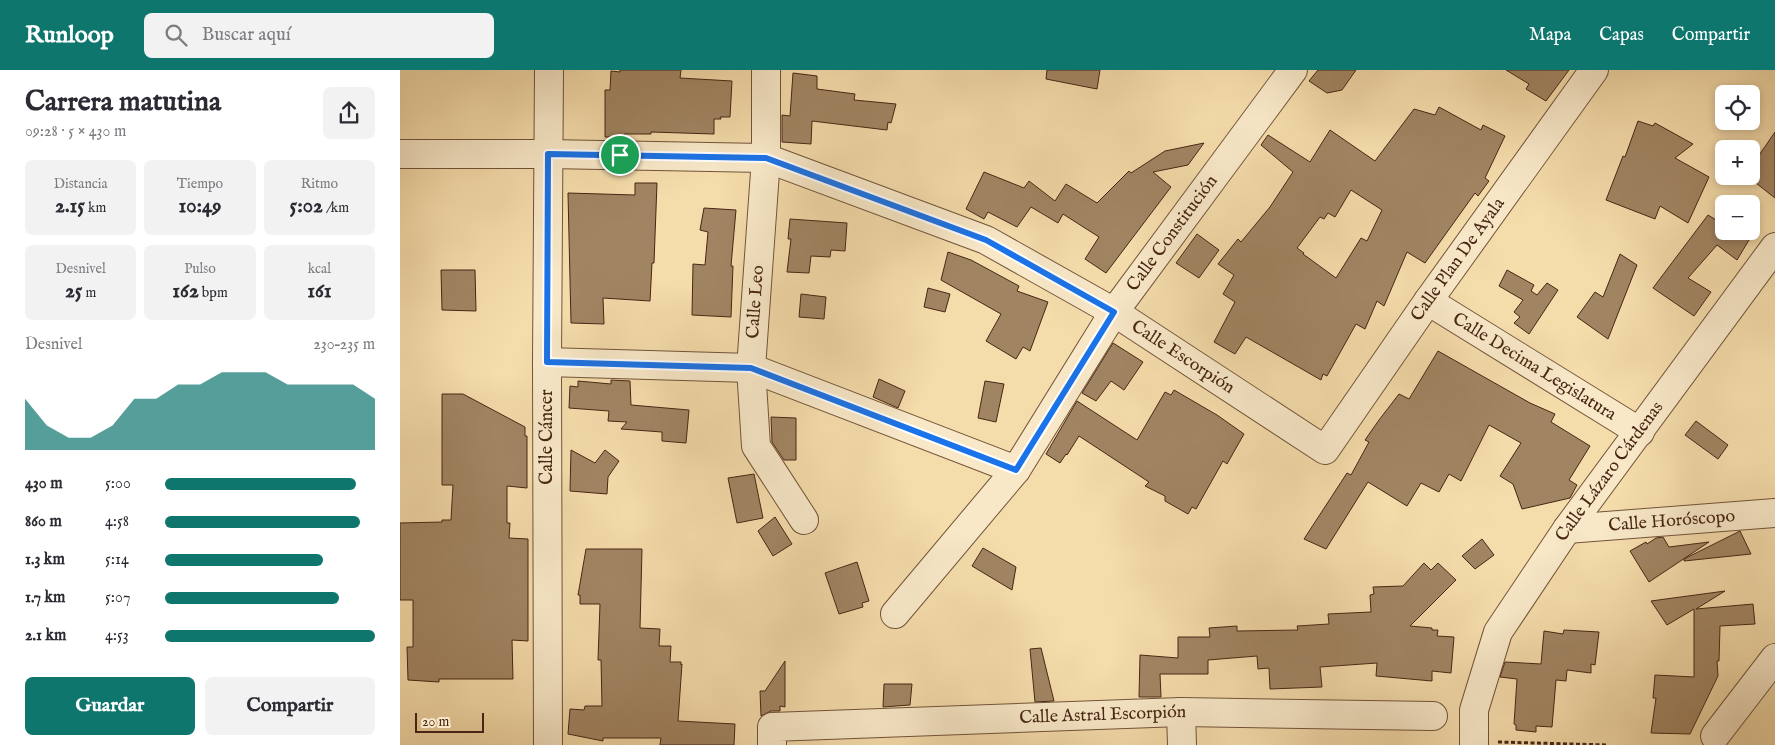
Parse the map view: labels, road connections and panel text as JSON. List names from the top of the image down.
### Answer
{
  "streets": {
    "street": [
      "Calle Constitución",
      "Calle Plan De Ayala",
      "Calle Leo",
      "Calle Escorpión",
      "Calle Decima Legislatura",
      "Calle Cáncer",
      "Calle Lázaro Cárdenas",
      "Calle Horóscopo",
      "Calle Astral Escorpión"
    ]
  },
  "crossings": [
    ["Calle Constitución", "Calle Escorpión"],
    ["Calle Plan De Ayala", "Calle Escorpión"],
    ["Calle Plan De Ayala", "Calle Decima Legislatura"],
    ["Calle Leo", "Calle Escorpión"],
    ["Calle Escorpión", "Calle Cáncer"],
    ["Calle Decima Legislatura", "Calle Lázaro Cárdenas"],
    ["Calle Lázaro Cárdenas", "Calle Horóscopo"]
  ],
  "scale_bar": "20 m",
  "page": {
    "header": "Runloop",
    "search": "Buscar aquí",
    "nav": ["Mapa", "Capas", "Compartir"],
    "heading": ["Carrera matutina", "09:28 · 5 × 430 m"],
    "map_buttons": ["+", "−"],
    "stats": [
      ["Distancia", "2.15 km"],
      ["Tiempo", "10:49"],
      ["Ritmo", "5:02 /km"],
      ["Desnivel", "25 m"],
      ["Pulso", "162 bpm"],
      ["kcal", "161"]
    ],
    "chart": ["Desnivel", "230–235 m"],
    "list": [
      {
        "name": "430 m",
        "note": "5:00"
      },
      {
        "name": "860 m",
        "note": "4:58"
      },
      {
        "name": "1.3 km",
        "note": "5:14"
      },
      {
        "name": "1.7 km",
        "note": "5:07"
      },
      {
        "name": "2.1 km",
        "note": "4:53"
      }
    ],
    "buttons": ["Guardar", "Compartir"],
    "scale": "20 m"
  }
}
